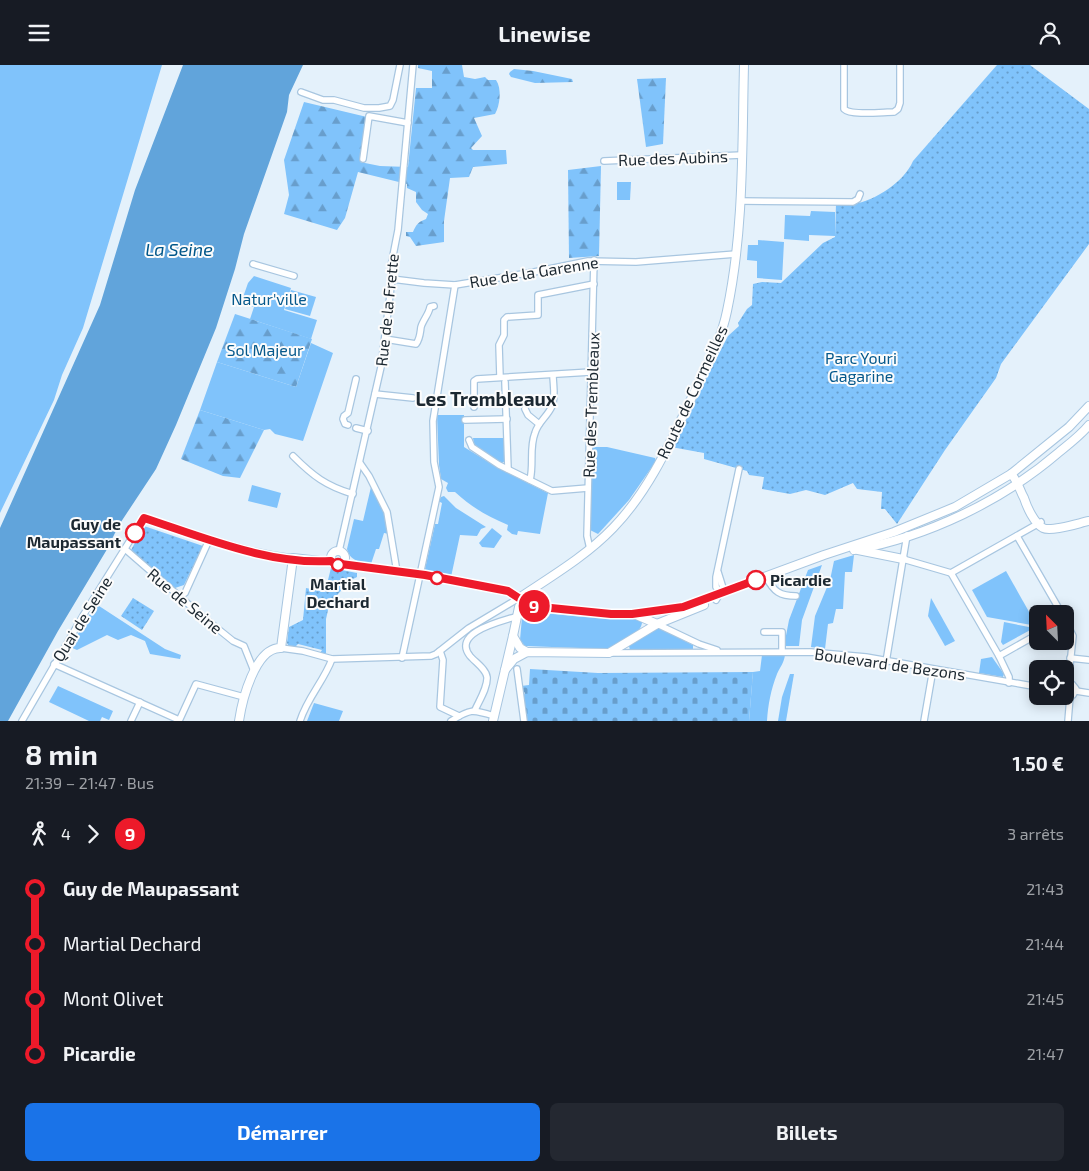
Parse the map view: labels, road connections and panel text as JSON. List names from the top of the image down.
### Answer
{
  "streets": {
    "main road": ["Route de Cormeilles", "Boulevard de Bezons"],
    "street": [
      "Rue des Aubins",
      "Rue de la Garenne",
      "Rue de la Frette",
      "Rue des Trembleaux",
      "Rue de Seine",
      "Quai de Seine"
    ]
  },
  "crossings": [
    ["Rue des Aubins", "Route de Cormeilles"],
    ["Rue de la Garenne", "Rue de la Frette"],
    ["Rue de la Garenne", "Route de Cormeilles"],
    ["Rue de la Garenne", "Rue des Trembleaux"],
    ["Route de Cormeilles", "Rue des Trembleaux"],
    ["Rue de Seine", "Quai de Seine"]
  ],
  "districts": ["Les Trembleaux"],
  "water": ["La Seine"],
  "parks": ["Natur'ville", "Sol Majeur", "Parc Youri Gagarine"],
  "places": ["Guy de Maupassant", "Martial Dechard", "Picardie"],
  "lines": ["bus line 9"],
  "north": "top left",
  "page": {
    "header": "Linewise",
    "on_map": "9",
    "heading": ["8 min", "21:39 – 21:47 · Bus", "1.50 €"],
    "legs": ["4", "9", "3 arrêts"],
    "list": [
      {
        "name": "Guy de Maupassant",
        "value": "21:43"
      },
      {
        "name": "Martial Dechard",
        "value": "21:44"
      },
      {
        "name": "Mont Olivet",
        "value": "21:45"
      },
      {
        "name": "Picardie",
        "value": "21:47"
      }
    ],
    "buttons": ["Démarrer", "Billets"]
  }
}
